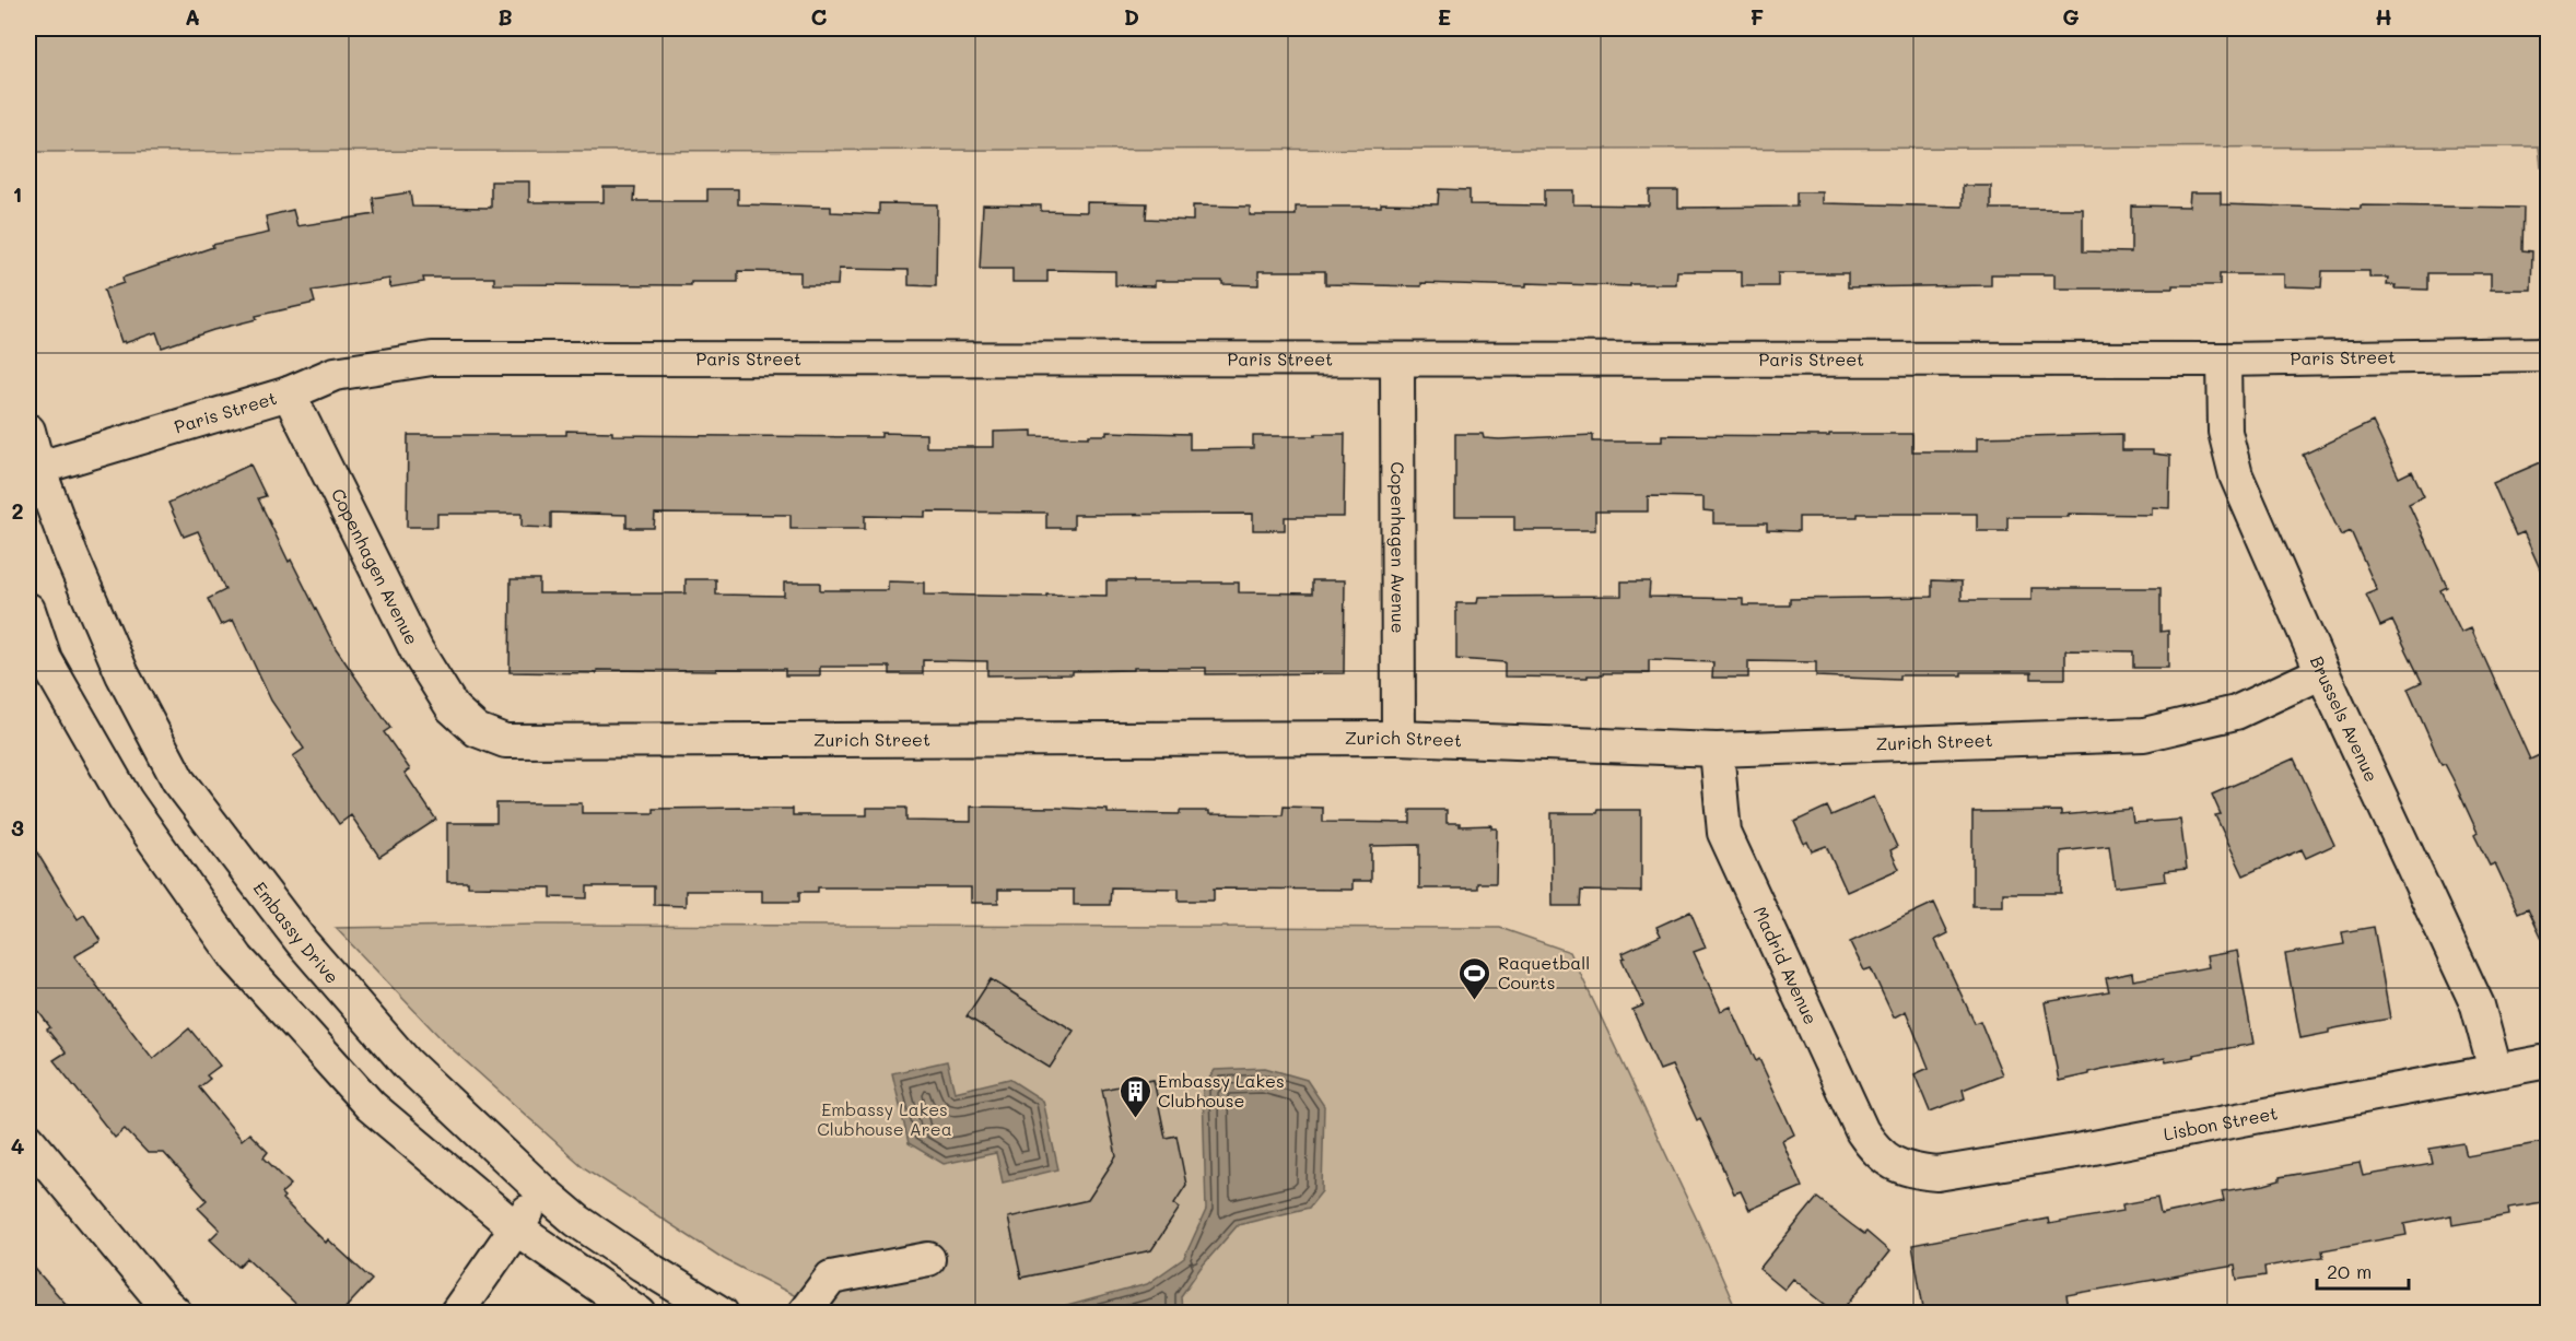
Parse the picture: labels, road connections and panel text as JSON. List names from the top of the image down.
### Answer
{
  "streets": {
    "street": [
      "Paris Street",
      "Copenhagen Avenue",
      "Brussels Avenue",
      "Zurich Street",
      "Embassy Drive",
      "Madrid Avenue",
      "Lisbon Street"
    ]
  },
  "crossings": [
    ["Paris Street", "Copenhagen Avenue"],
    ["Paris Street", "Brussels Avenue"],
    ["Paris Street", "Embassy Drive"],
    ["Copenhagen Avenue", "Zurich Street"],
    ["Brussels Avenue", "Zurich Street"],
    ["Brussels Avenue", "Lisbon Street"],
    ["Zurich Street", "Madrid Avenue"],
    ["Madrid Avenue", "Lisbon Street"]
  ],
  "parks": ["Embassy Lakes Clubhouse Area"],
  "places": {
    "sports": ["Raquetball Courts"],
    "building": ["Embassy Lakes Clubhouse"]
  },
  "scale_bar": "20 m",
  "grid": {
    "columns": [
      "A",
      "B",
      "C",
      "D",
      "E",
      "F",
      "G",
      "H"
    ],
    "rows": [
      "1",
      "2",
      "3",
      "4"
    ]
  }
}
